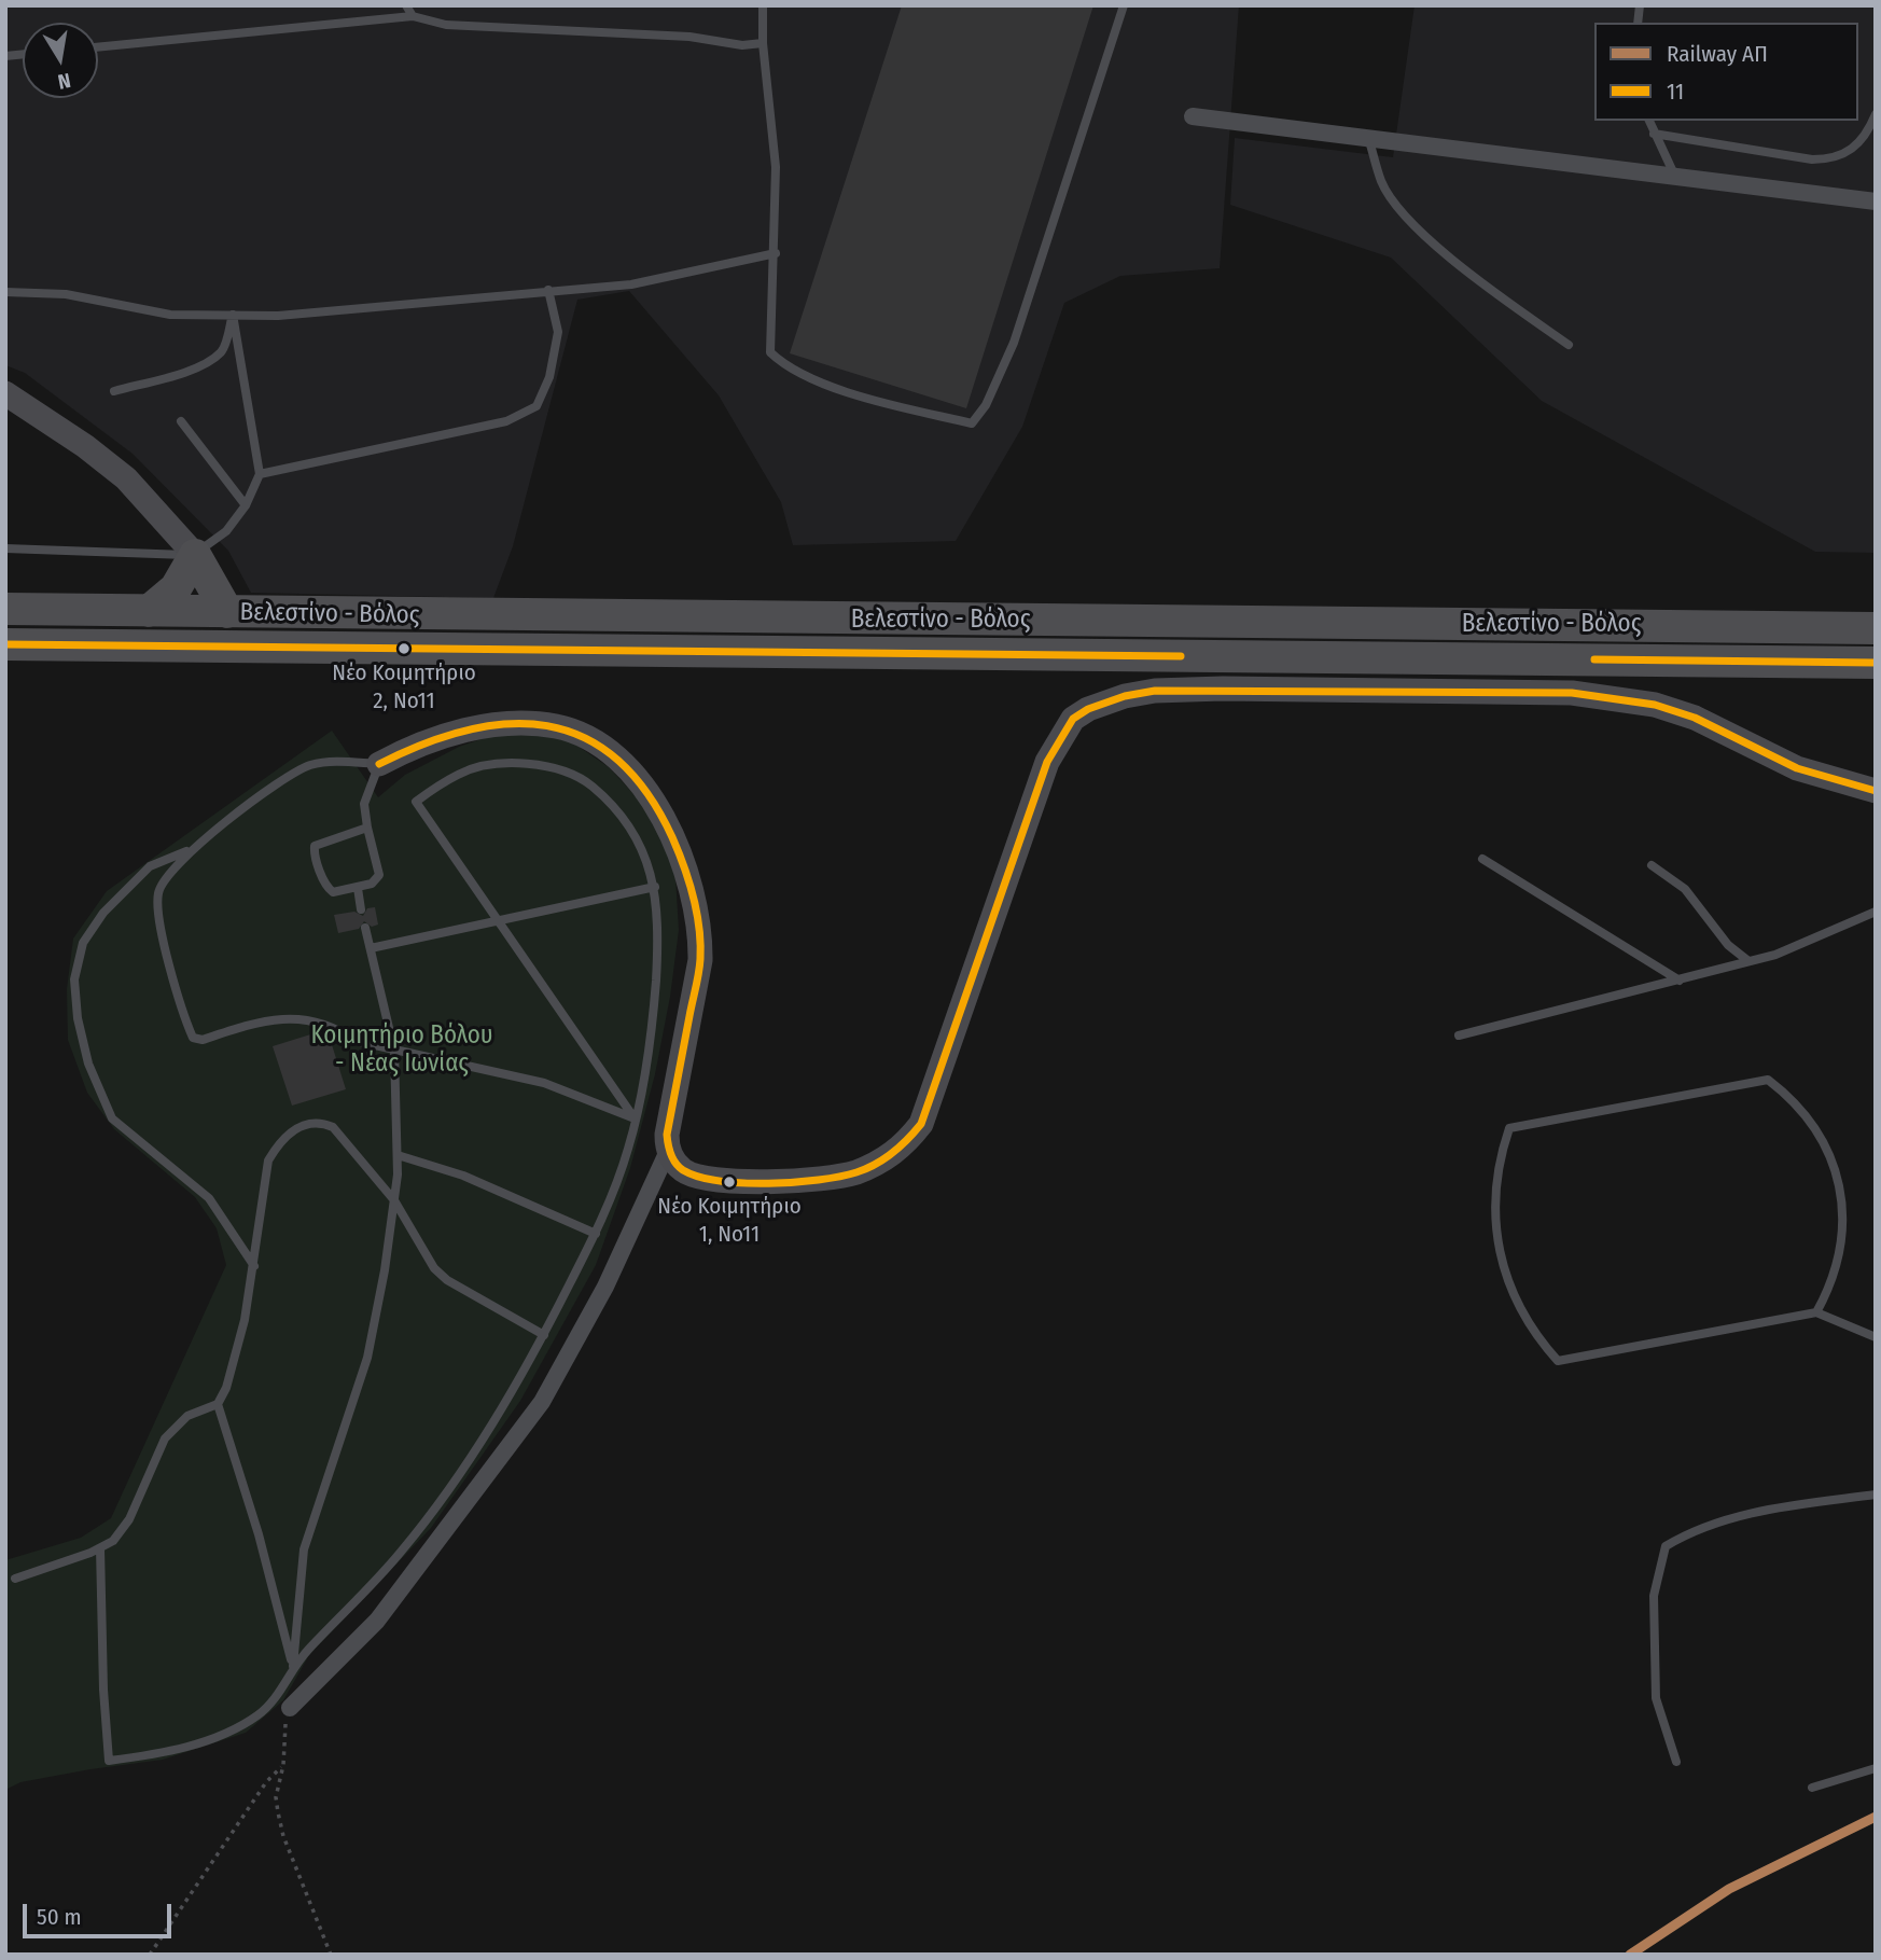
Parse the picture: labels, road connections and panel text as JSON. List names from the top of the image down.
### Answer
{
  "streets": {
    "highway": ["Βελεστίνο - Βόλος"]
  },
  "parks": ["Κοιμητήριο Βόλου - Νέας Ιωνίας"],
  "places": ["Νέο Κοιμητήριο 2, Νο11", "Νέο Κοιμητήριο 1, Νο11"],
  "lines": ["transit line 11", "rail line ΑΠ"],
  "legend": ["Railway ΑΠ", "11"],
  "scale_bar": "50 m",
  "north": "bottom"
}
